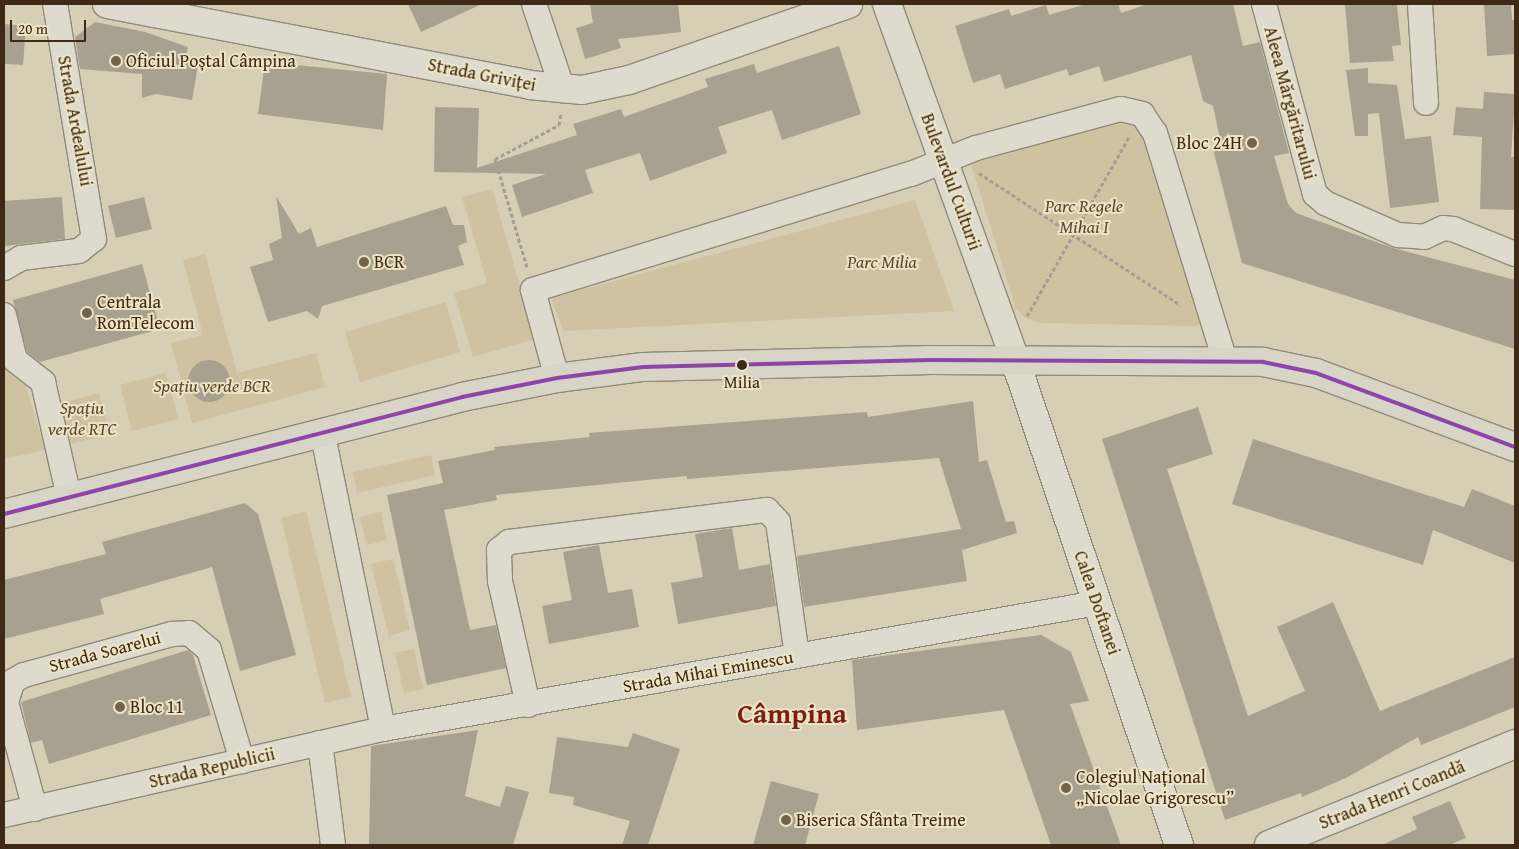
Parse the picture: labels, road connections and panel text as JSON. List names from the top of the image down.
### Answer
{
  "streets": {
    "main road": [
      "Strada Griviței",
      "Bulevardul Culturii",
      "Calea Doftanei",
      "Strada Henri Coandă"
    ],
    "street": [
      "Aleea Mărgăritarului",
      "Strada Ardealului",
      "Strada Soarelui",
      "Strada Mihai Eminescu",
      "Strada Republicii"
    ]
  },
  "crossings": [
    ["Bulevardul Culturii", "Calea Doftanei"],
    ["Calea Doftanei", "Strada Mihai Eminescu"],
    ["Strada Soarelui", "Strada Republicii"],
    ["Strada Mihai Eminescu", "Strada Republicii"]
  ],
  "districts": ["Câmpina"],
  "parks": [
    "Parc Regele Mihai I",
    "Parc Milia",
    "Spațiu verde BCR",
    "Spațiu verde RTC"
  ],
  "places": [
    "Oficiul Poștal Câmpina",
    "Bloc 24H",
    "BCR",
    "Centrala RomTelecom",
    "Milia",
    "Bloc 11",
    "Colegiul Național „Nicolae Grigorescu”",
    "Biserica Sfânta Treime"
  ],
  "scale_bar": "20 m"
}
